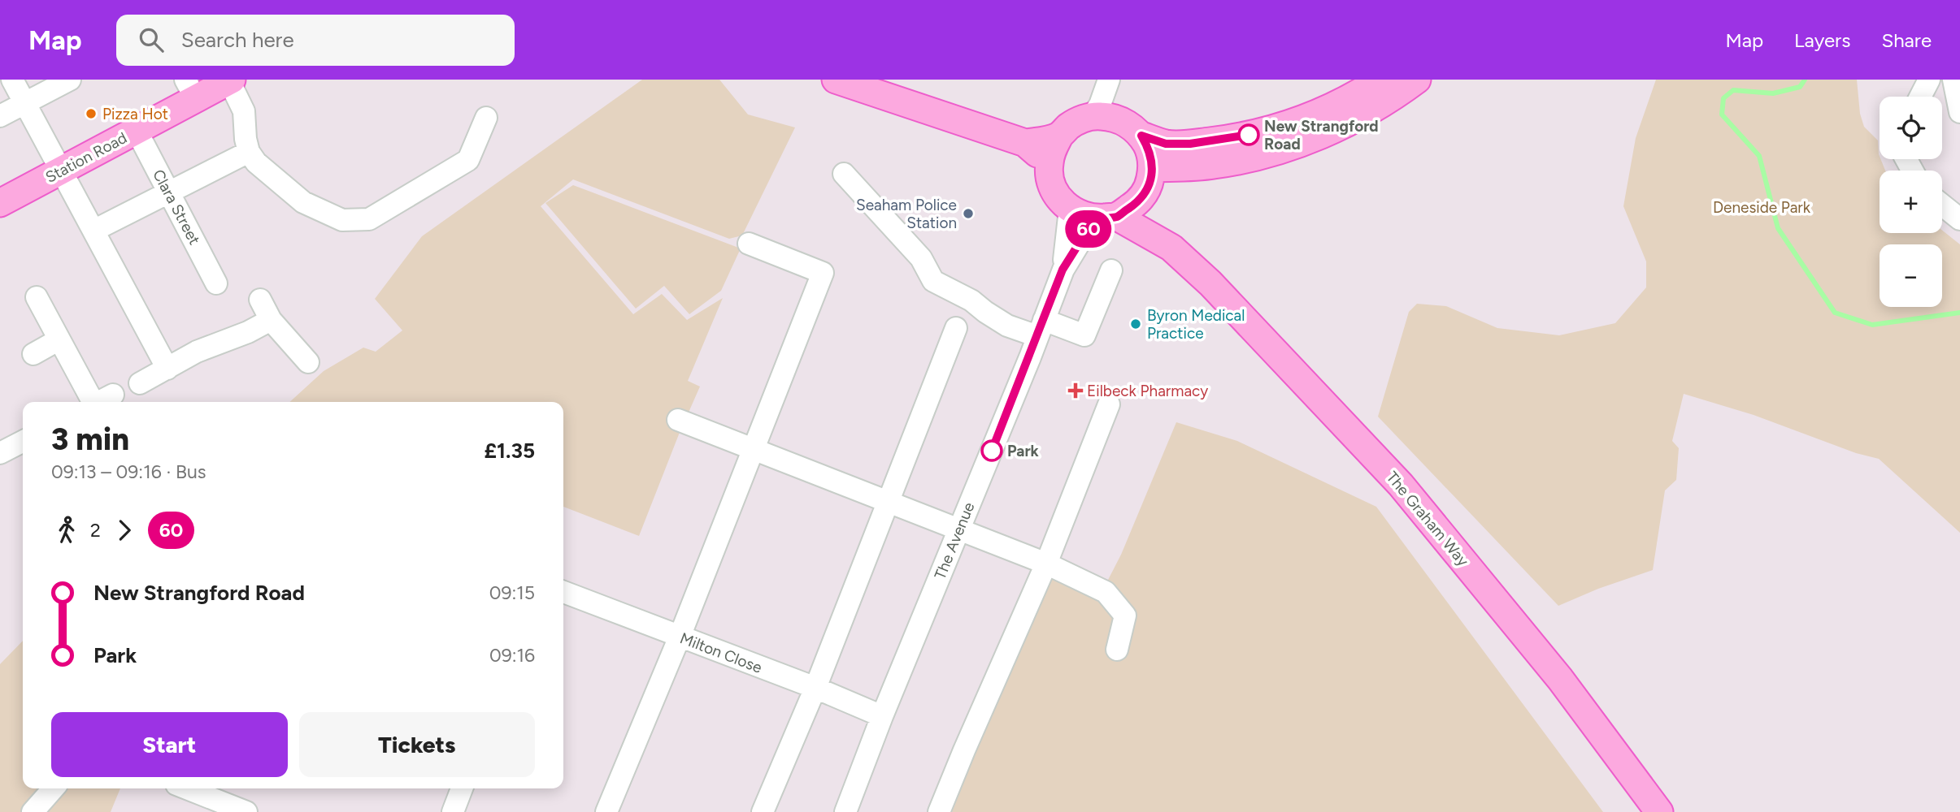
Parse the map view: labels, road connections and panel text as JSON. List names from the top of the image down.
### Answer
{
  "streets": {
    "main road": ["Station Road", "The Graham Way"],
    "street": ["Clara Street", "The Avenue", "Milton Close"]
  },
  "crossings": [
    ["Station Road", "Clara Street"],
    ["The Graham Way", "The Avenue"],
    ["The Avenue", "Milton Close"]
  ],
  "parks": ["Deneside Park"],
  "places": {
    "other": [
      "Pizza Hot",
      "New Strangford Road",
      "Seaham Police Station",
      "Byron Medical Practice",
      "Park"
    ],
    "health": ["Eilbeck Pharmacy"]
  },
  "lines": ["bus line 60"],
  "page": {
    "header": "Map",
    "search": "Search here",
    "nav": ["Map", "Layers", "Share"],
    "on_map": "60",
    "map_buttons": ["+", "−"],
    "heading": ["3 min", "09:13 – 09:16 · Bus", "£1.35"],
    "legs": ["2", "60"],
    "list": [
      {
        "name": "New Strangford Road",
        "value": "09:15"
      },
      {
        "name": "Park",
        "value": "09:16"
      }
    ],
    "buttons": ["Start", "Tickets"]
  }
}
